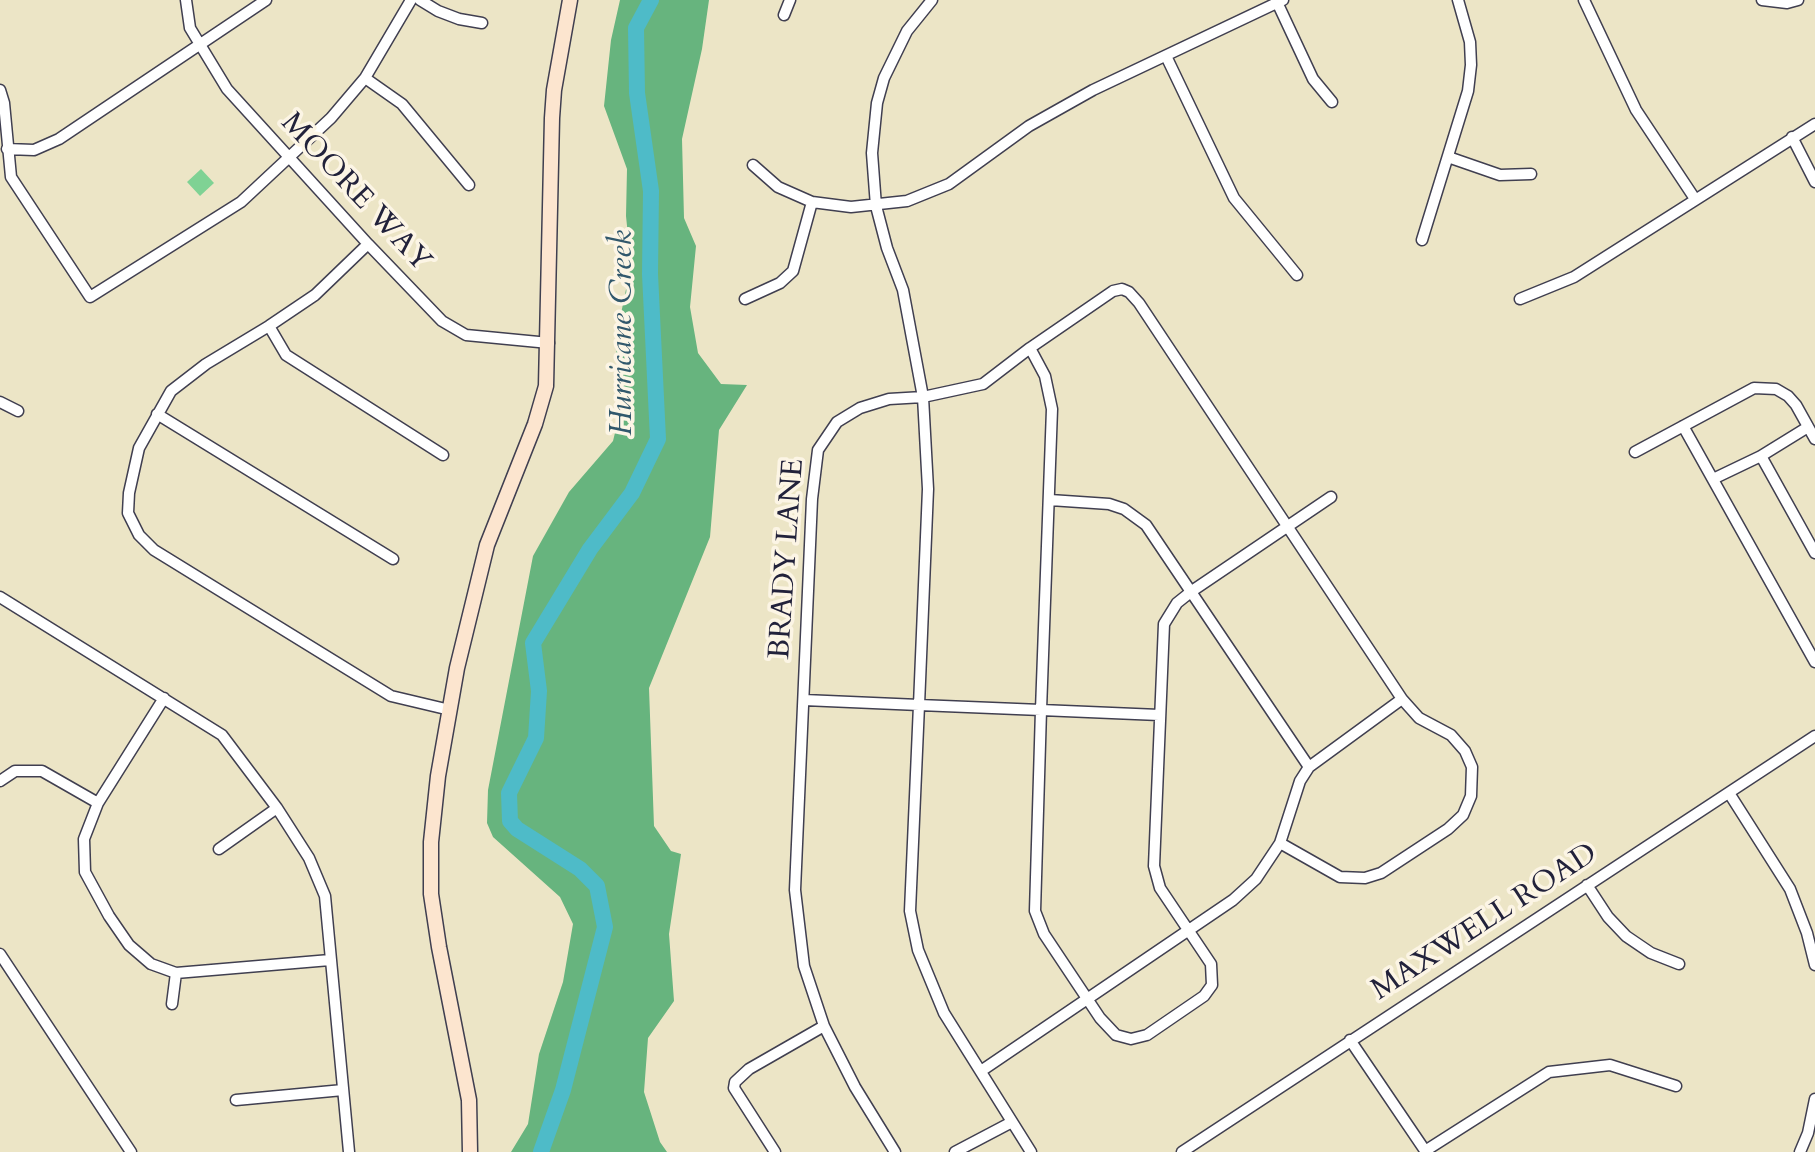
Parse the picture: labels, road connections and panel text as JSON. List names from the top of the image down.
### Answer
{
  "streets": {
    "street": ["MOORE WAY", "BRADY LANE", "MAXWELL ROAD"]
  },
  "water": ["Hurricane Creek"]
}
